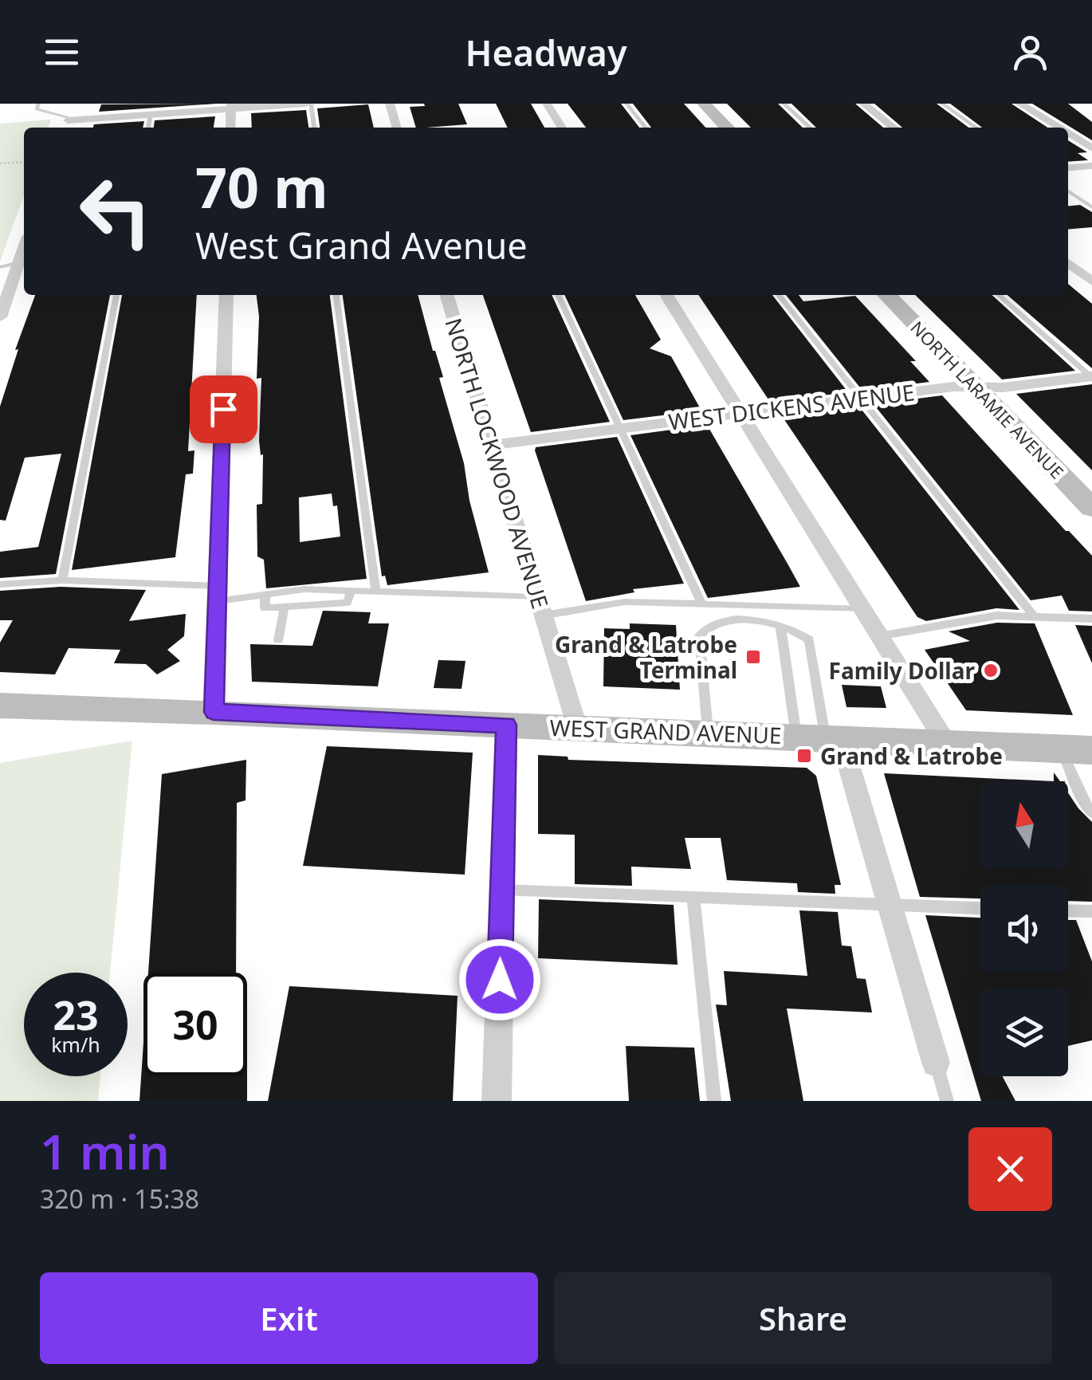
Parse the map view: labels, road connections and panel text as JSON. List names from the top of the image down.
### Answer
{
  "streets": {
    "main road": ["NORTH LARAMIE AVENUE", "WEST GRAND AVENUE"],
    "street": ["WEST DICKENS AVENUE", "NORTH LOCKWOOD AVENUE"]
  },
  "crossings": [
    ["NORTH LARAMIE AVENUE", "WEST DICKENS AVENUE"],
    ["WEST DICKENS AVENUE", "NORTH LOCKWOOD AVENUE"],
    ["NORTH LOCKWOOD AVENUE", "WEST GRAND AVENUE"]
  ],
  "places": {
    "transit": ["Grand & Latrobe Terminal", "Grand & Latrobe"],
    "other": ["Family Dollar"]
  },
  "north": "top",
  "page": {
    "header": "Headway",
    "turn": ["70 m", "West Grand Avenue"],
    "speed": "23 km/h",
    "limit": "30",
    "heading": ["1 min", "320 m · 15:38"],
    "buttons": ["Exit", "Share"]
  }
}
